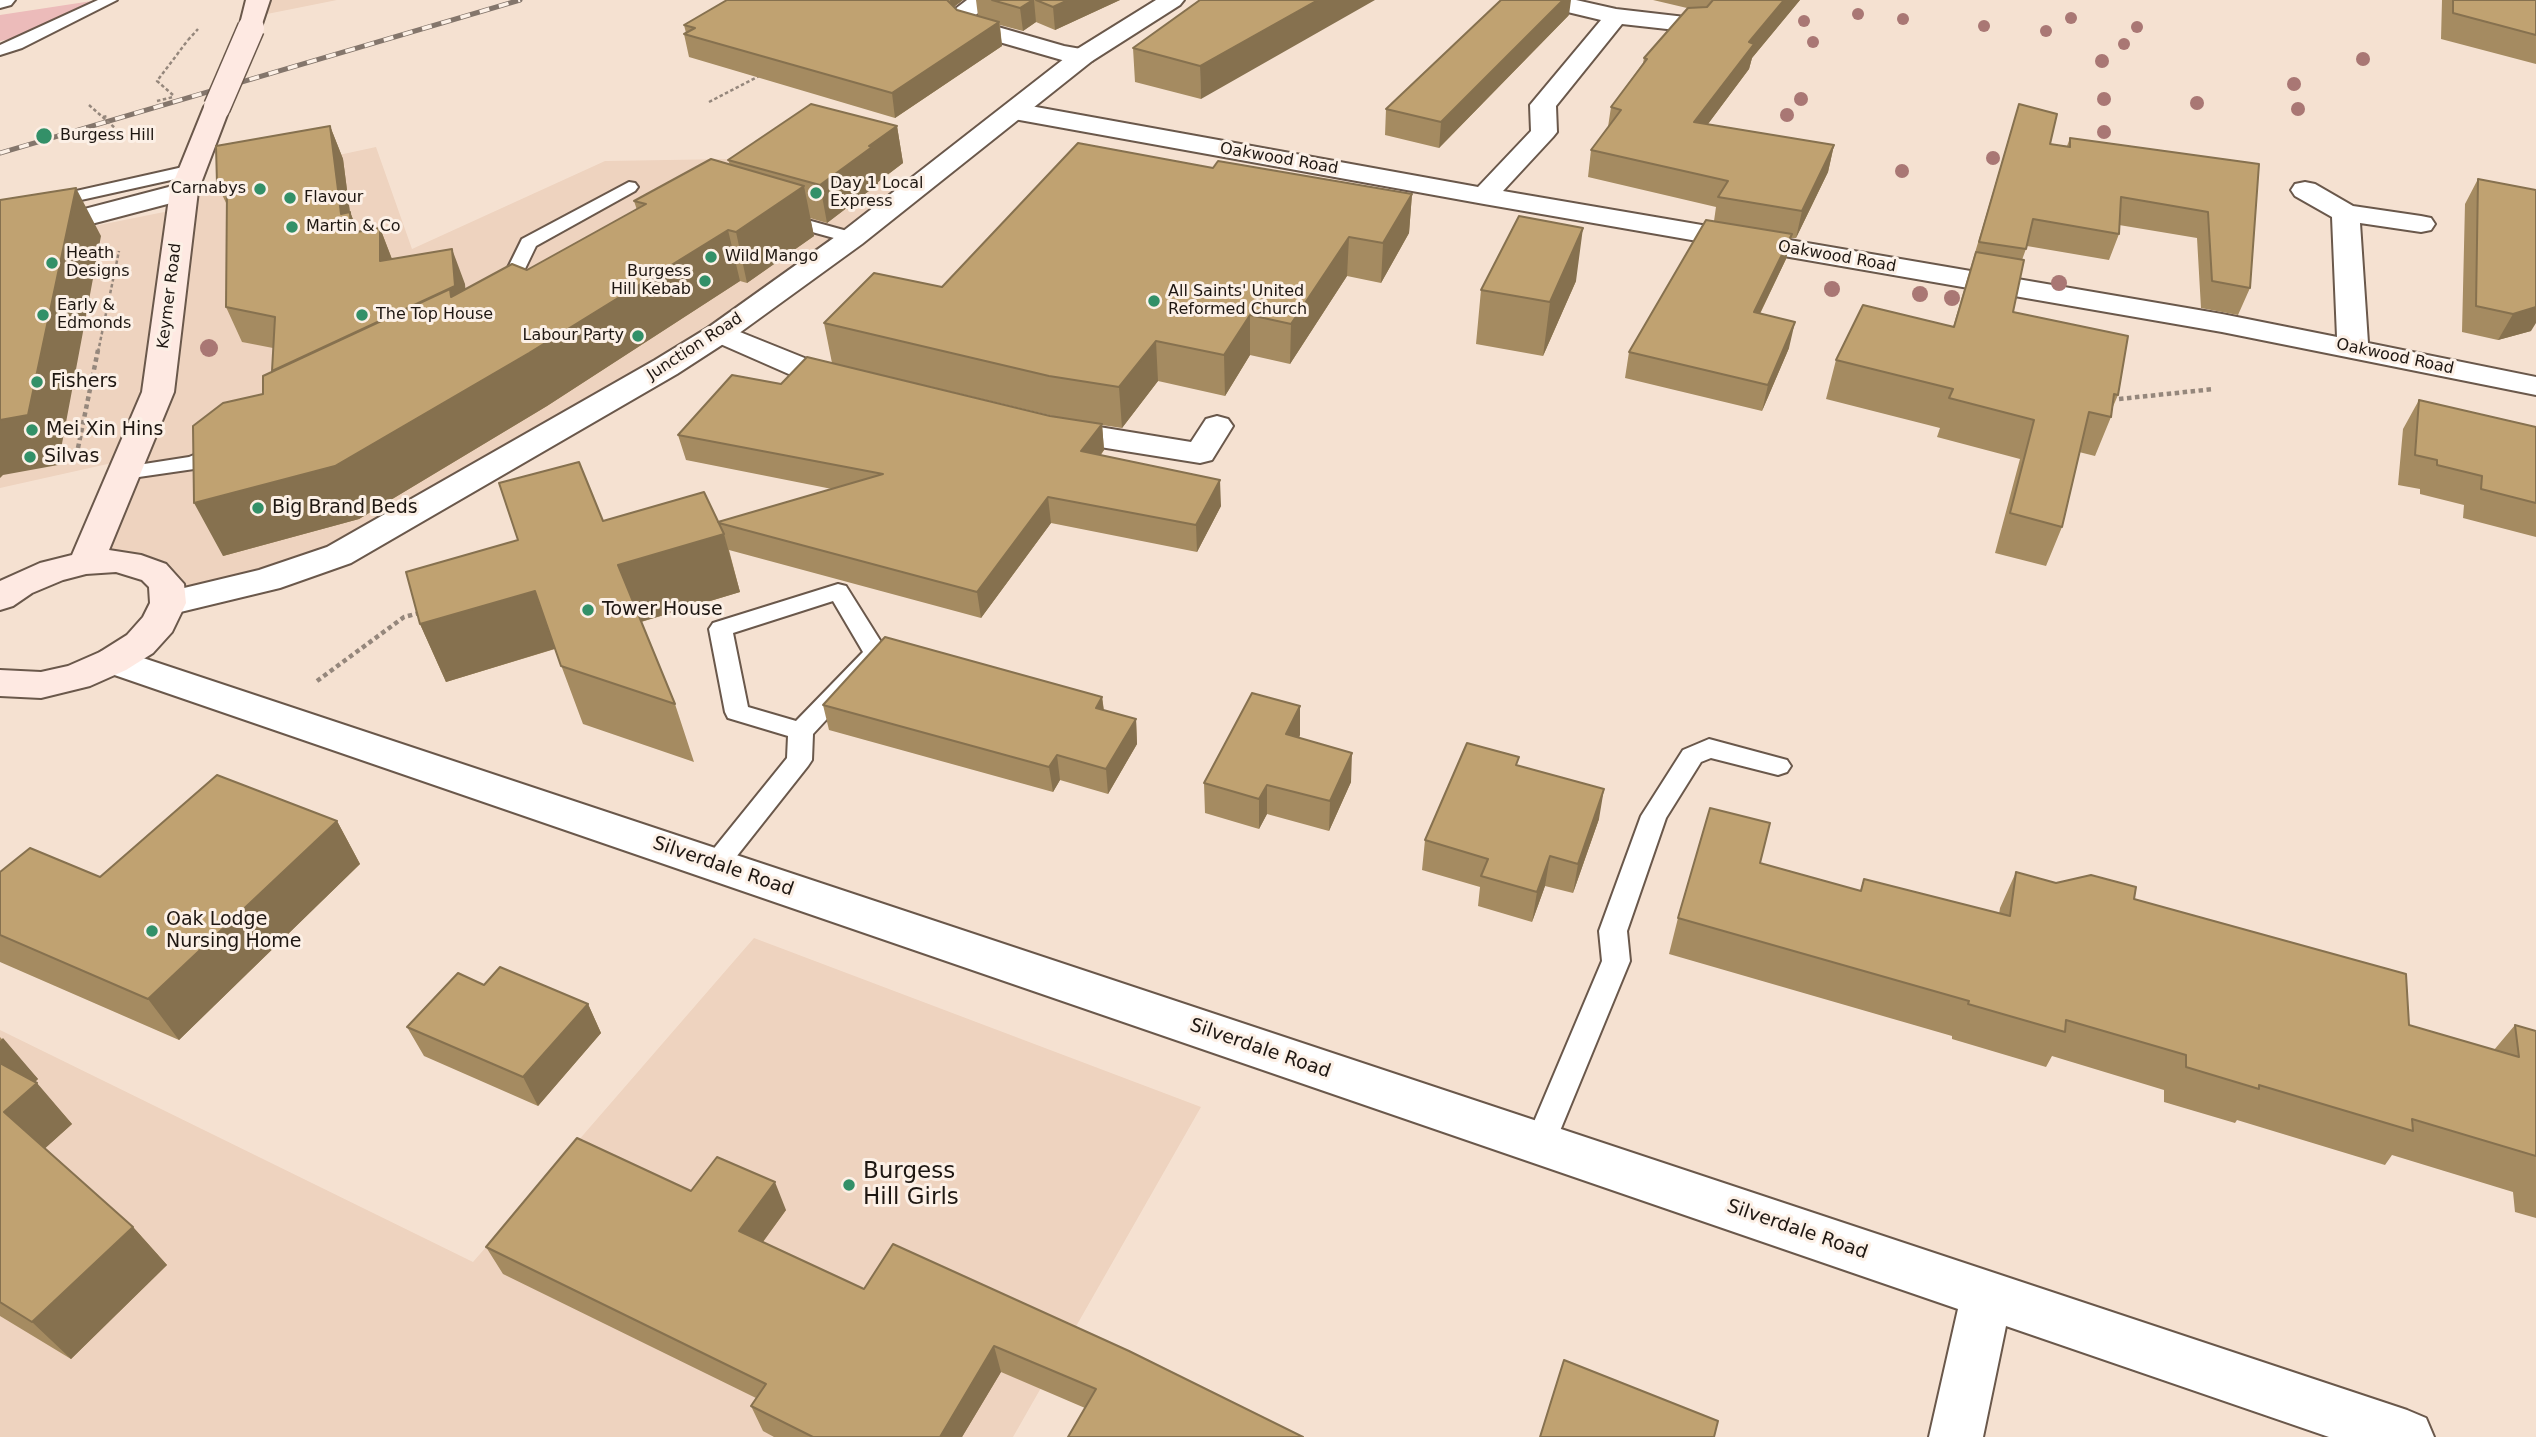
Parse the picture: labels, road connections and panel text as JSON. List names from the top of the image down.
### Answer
{
  "streets": {
    "main road": ["Keymer Road"],
    "street": ["Oakwood Road", "Junction Road", "Silverdale Road"]
  },
  "crossings": [
    ["Oakwood Road", "Junction Road"]
  ],
  "places": [
    "Burgess Hill",
    "Carnabys",
    "Day 1 Local Express",
    "Flavour",
    "Martin & Co",
    "Wild Mango",
    "Heath Designs",
    "Burgess Hill Kebab",
    "All Saints' United Reformed Church",
    "Early & Edmonds",
    "The Top House",
    "Labour Party",
    "Fishers",
    "Mei Xin Hins",
    "Silvas",
    "Big Brand Beds",
    "Tower House",
    "Oak Lodge Nursing Home",
    "Burgess Hill Girls"
  ]
}
